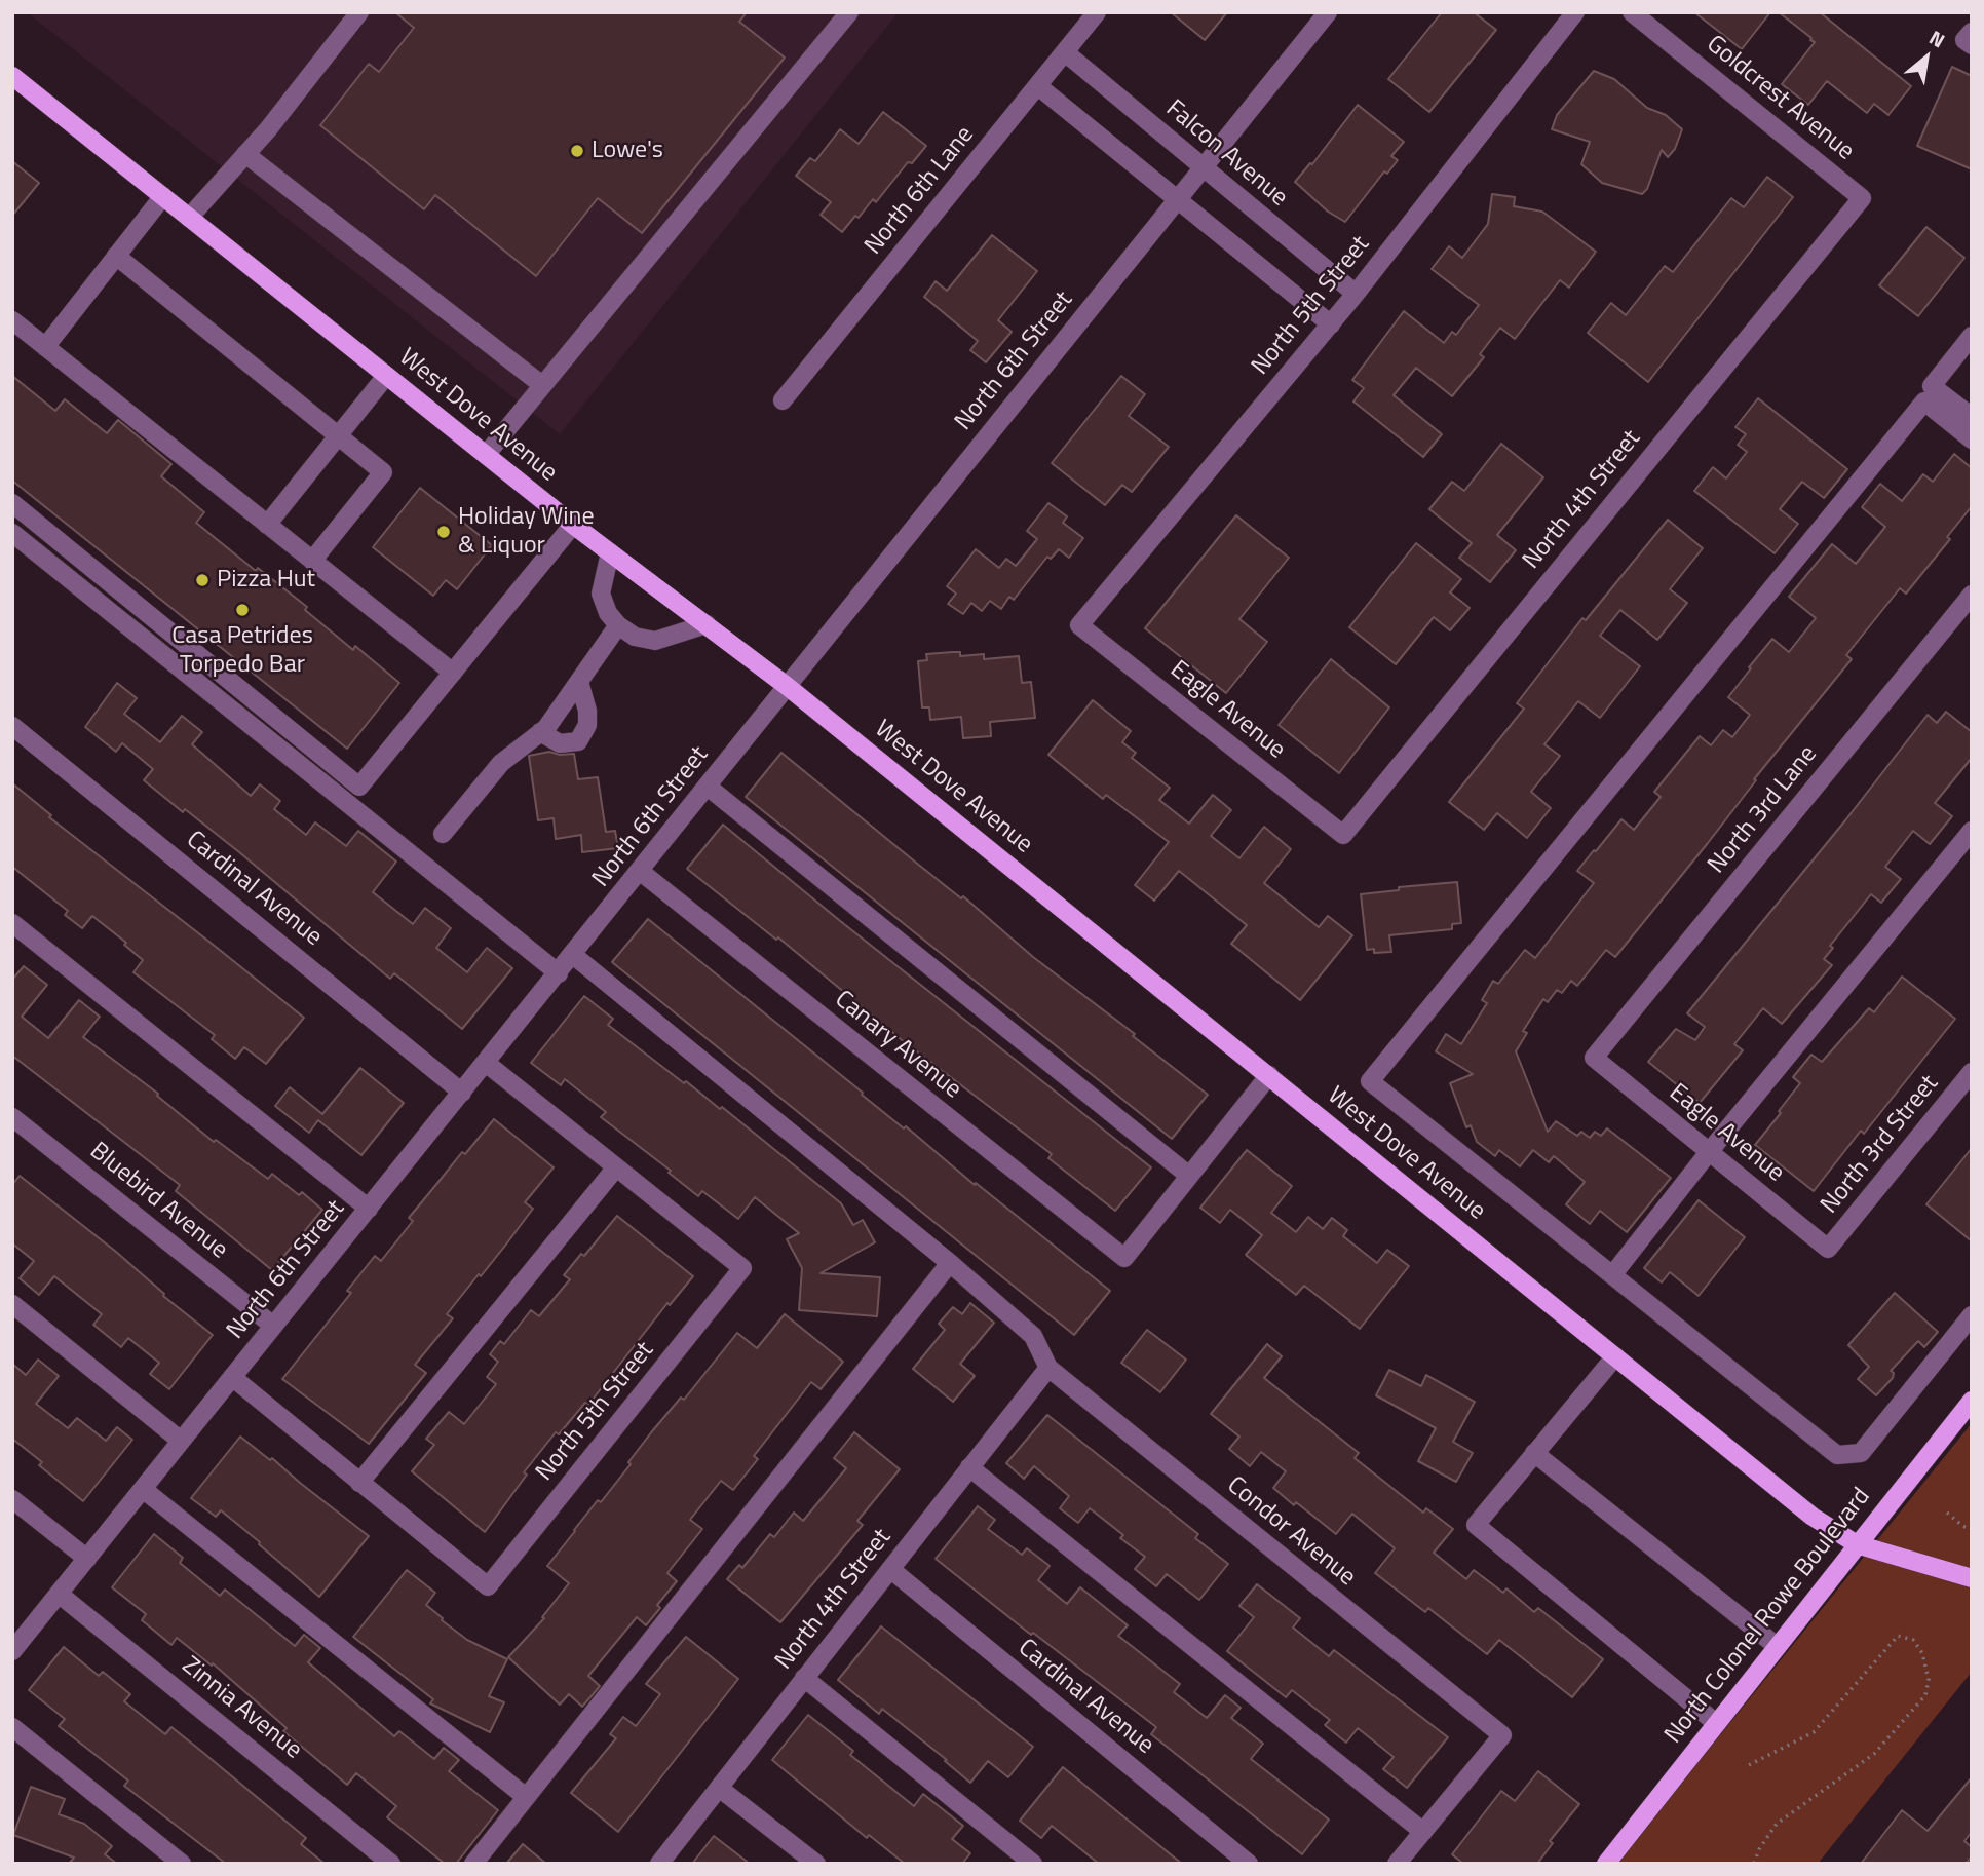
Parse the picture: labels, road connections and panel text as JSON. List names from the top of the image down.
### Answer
{
  "streets": {
    "main road": ["West Dove Avenue", "North Colonel Rowe Boulevard"],
    "street": [
      "Goldcrest Avenue",
      "Falcon Avenue",
      "North 6th Lane",
      "North 5th Street",
      "North 6th Street",
      "North 4th Street",
      "Eagle Avenue",
      "North 3rd Lane",
      "Cardinal Avenue",
      "Canary Avenue",
      "North 3rd Street",
      "Bluebird Avenue",
      "Condor Avenue",
      "Zinnia Avenue"
    ]
  },
  "crossings": [
    ["Goldcrest Avenue", "North 4th Street"],
    ["Falcon Avenue", "North 6th Lane"],
    ["Falcon Avenue", "North 5th Street"],
    ["Falcon Avenue", "North 6th Street"],
    ["North 5th Street", "Eagle Avenue"],
    ["North 6th Street", "West Dove Avenue"],
    ["North 6th Street", "Cardinal Avenue"],
    ["North 6th Street", "Canary Avenue"],
    ["North 6th Street", "Bluebird Avenue"],
    ["North 6th Street", "Zinnia Avenue"],
    ["West Dove Avenue", "North Colonel Rowe Boulevard"],
    ["North 4th Street", "Eagle Avenue"],
    ["North 4th Street", "Cardinal Avenue"],
    ["North 4th Street", "Condor Avenue"],
    ["Eagle Avenue", "North 3rd Lane"],
    ["Eagle Avenue", "North 3rd Street"]
  ],
  "places": [
    "Lowe's",
    "Holiday Wine & Liquor",
    "Pizza Hut",
    "Casa Petrides Torpedo Bar"
  ],
  "north": "top right"
}
